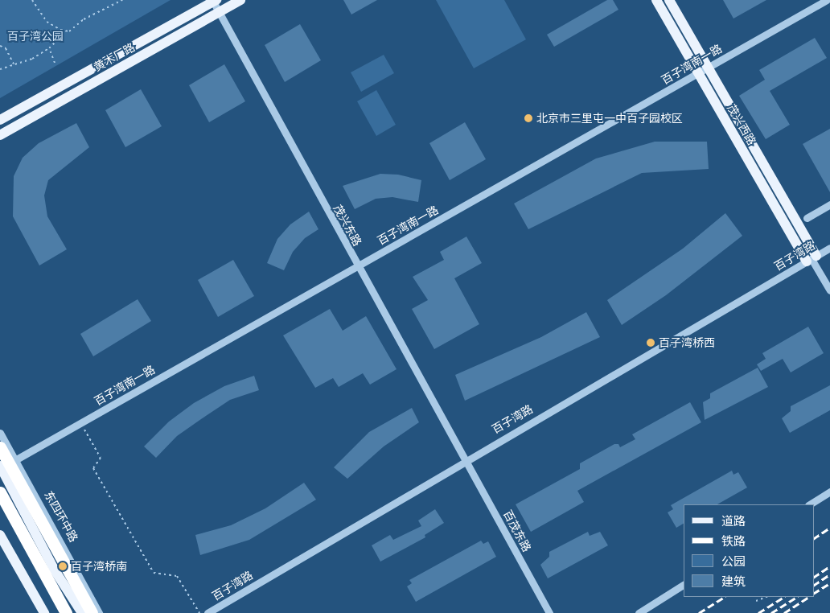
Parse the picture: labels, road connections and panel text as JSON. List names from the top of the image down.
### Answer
{
  "streets": {
    "highway": ["东四环中路"],
    "main road": ["黄木厂路", "茂兴西路"],
    "street": [
      "百子湾南一路",
      "茂兴东路",
      "百子湾路",
      "百茂东路"
    ]
  },
  "crossings": [
    ["黄木厂路", "茂兴东路"],
    ["百子湾南一路", "茂兴西路"],
    ["百子湾南一路", "茂兴东路"],
    ["百子湾南一路", "东四环中路"],
    ["茂兴西路", "百子湾路"],
    ["茂兴东路", "百子湾路"],
    ["茂兴东路", "百茂东路"],
    ["百子湾路", "百茂东路"]
  ],
  "parks": ["百子湾公园"],
  "places": ["北京市三里屯一中百子园校区", "百子湾桥西", "百子湾桥南"],
  "legend": [
    "道路",
    "铁路",
    "公园",
    "建筑"
  ]
}
